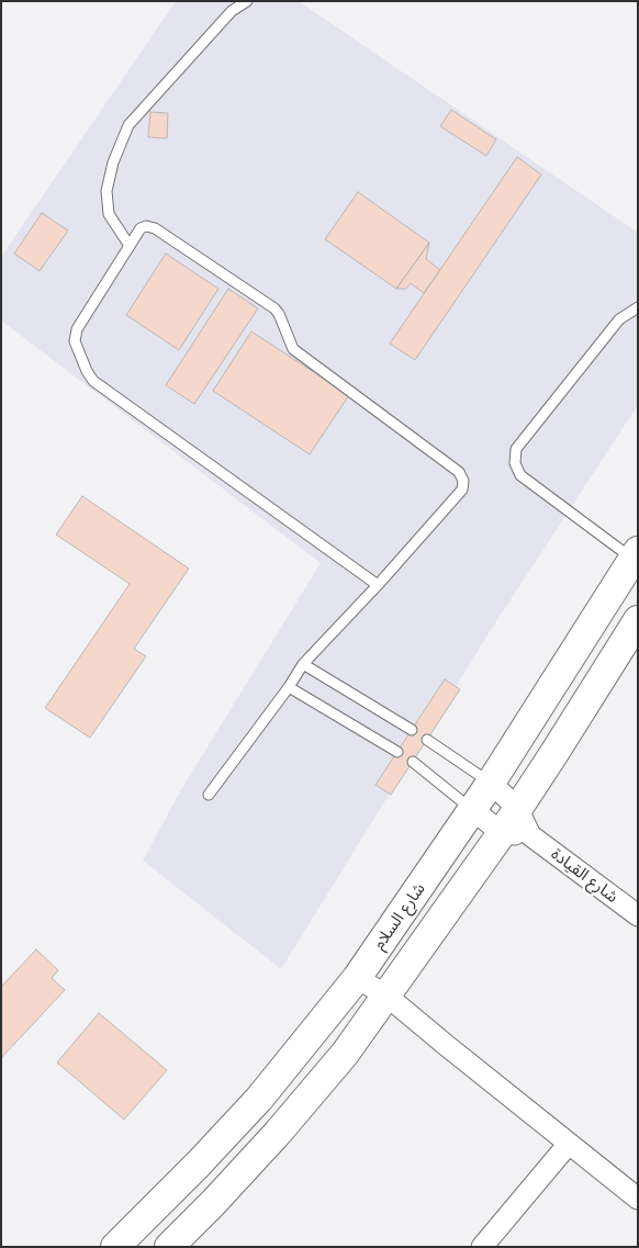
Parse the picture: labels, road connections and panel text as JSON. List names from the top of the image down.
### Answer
{
  "streets": {
    "main road": ["شارع السلام"],
    "street": ["شارع القيادة"]
  }
}
